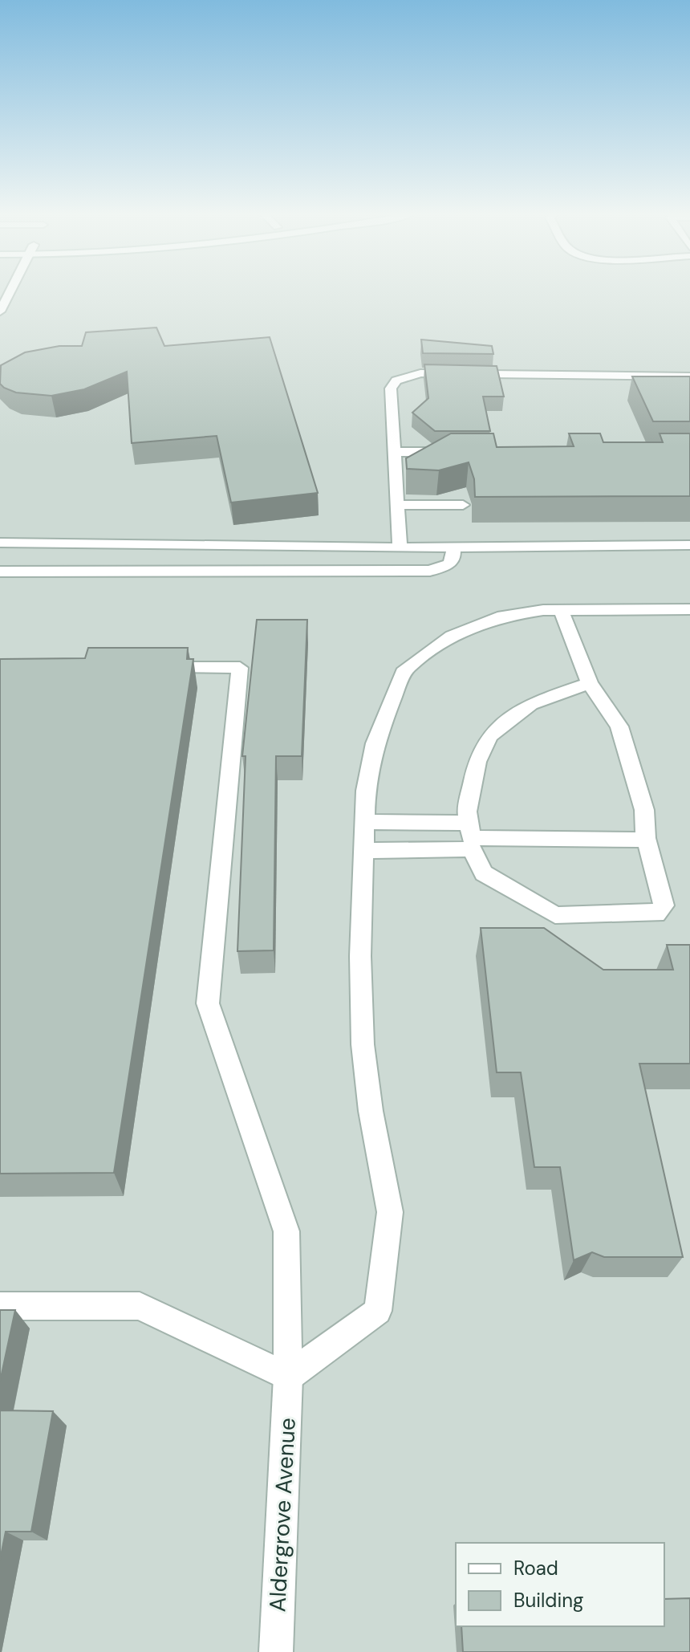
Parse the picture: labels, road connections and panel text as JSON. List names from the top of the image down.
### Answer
{
  "streets": {
    "main road": ["Aldergrove Avenue"]
  },
  "legend": ["Road", "Building"]
}
